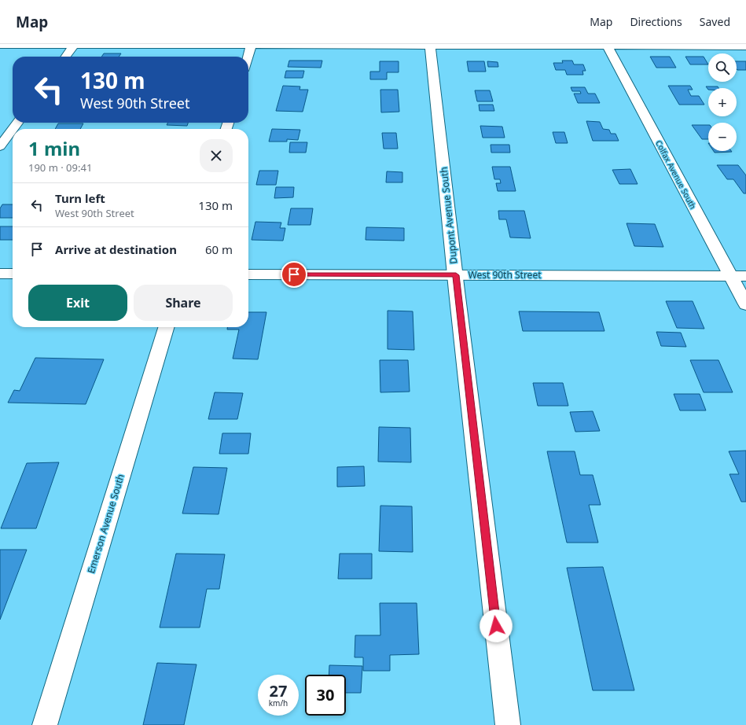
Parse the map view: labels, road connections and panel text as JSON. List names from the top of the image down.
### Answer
{
  "streets": {
    "street": [
      "Colfax Avenue South",
      "Dupont Avenue South",
      "West 90th Street",
      "Emerson Avenue South"
    ]
  },
  "crossings": [
    ["Colfax Avenue South", "West 90th Street"],
    ["Dupont Avenue South", "West 90th Street"]
  ],
  "page": {
    "header": "Map",
    "nav": ["Map", "Directions", "Saved"],
    "map_buttons": ["+", "−"],
    "turn": ["130 m", "West 90th Street"],
    "heading": ["1 min", "190 m · 09:41"],
    "list": [
      {
        "name": "Turn left",
        "note": "West 90th Street",
        "value": "130 m"
      },
      {
        "name": "Arrive at destination",
        "value": "60 m"
      }
    ],
    "buttons": ["Exit", "Share"],
    "speed": "27 km/h",
    "limit": "30"
  }
}
